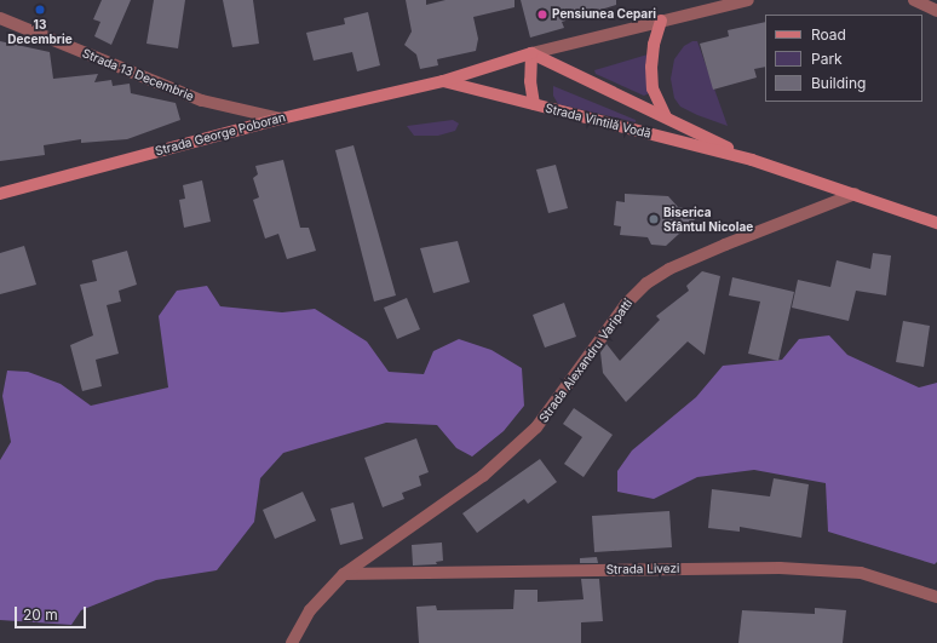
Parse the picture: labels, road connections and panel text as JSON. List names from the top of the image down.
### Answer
{
  "streets": {
    "main road": ["Strada Vintilă Vodă", "Strada George Poboran"],
    "street": ["Strada 13 Decembrie", "Strada Alexandru Varipatti", "Strada Livezi"]
  },
  "crossings": [
    ["Strada 13 Decembrie", "Strada George Poboran"],
    ["Strada Vintilă Vodă", "Strada George Poboran"],
    ["Strada Vintilă Vodă", "Strada Alexandru Varipatti"],
    ["Strada Alexandru Varipatti", "Strada Livezi"]
  ],
  "places": ["13 Decembrie", "Pensiunea Cepari", "Biserica Sfântul Nicolae"],
  "legend": ["Road", "Park", "Building"],
  "scale_bar": "20 m"
}
